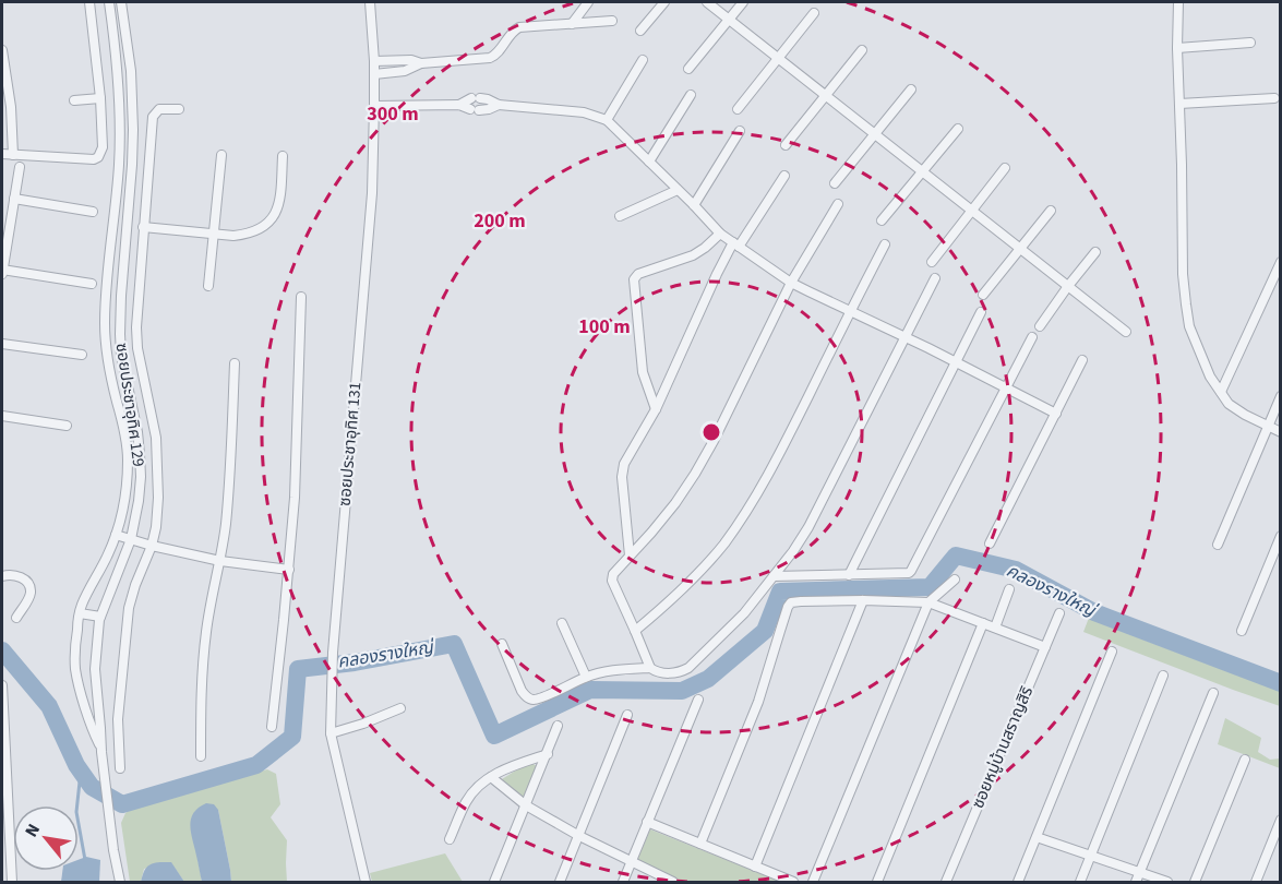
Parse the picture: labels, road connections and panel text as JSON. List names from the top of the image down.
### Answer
{
  "streets": {
    "street": ["ซอยประชาอุทิศ 129", "ซอยประชาอุทิศ 131", "ซอยหมู่บ้านสราญสิริ"]
  },
  "water": ["คลองรางใหญ่"],
  "north": "top left",
  "rings": ["300 m", "200 m", "100 m"]
}
